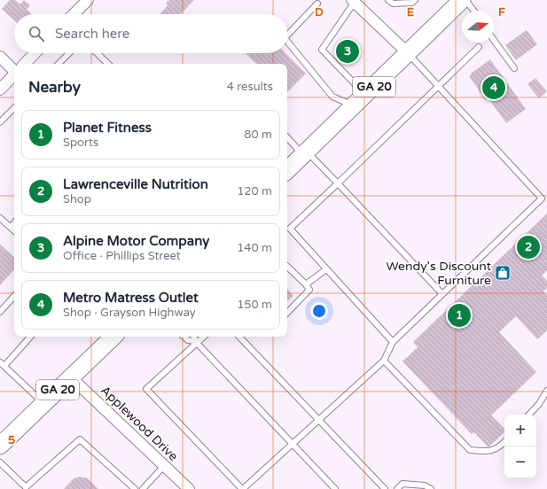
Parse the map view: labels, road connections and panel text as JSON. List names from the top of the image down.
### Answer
{
  "streets": {
    "main road": ["GA 20"],
    "street": ["Applewood Drive"]
  },
  "crossings": [
    ["GA 20", "Applewood Drive"]
  ],
  "places": {
    "shop": ["Wendy's Discount Furniture"]
  },
  "north": "right",
  "page": {
    "search": "Search here",
    "pins": [
      "3",
      "4",
      "2",
      "1"
    ],
    "heading": ["Nearby", "4 results"],
    "list": [
      {
        "mark": "1",
        "name": "Planet Fitness",
        "note": "Sports",
        "value": "80 m"
      },
      {
        "mark": "2",
        "name": "Lawrenceville Nutrition",
        "note": "Shop",
        "value": "120 m"
      },
      {
        "mark": "3",
        "name": "Alpine Motor Company",
        "note": "Office · Phillips Street",
        "value": "140 m"
      },
      {
        "mark": "4",
        "name": "Metro Matress Outlet",
        "note": "Shop · Grayson Highway",
        "value": "150 m"
      }
    ],
    "map_buttons": ["+", "−"]
  },
  "grid": {
    "columns": ["D", "E", "F"],
    "rows": ["5"]
  }
}
